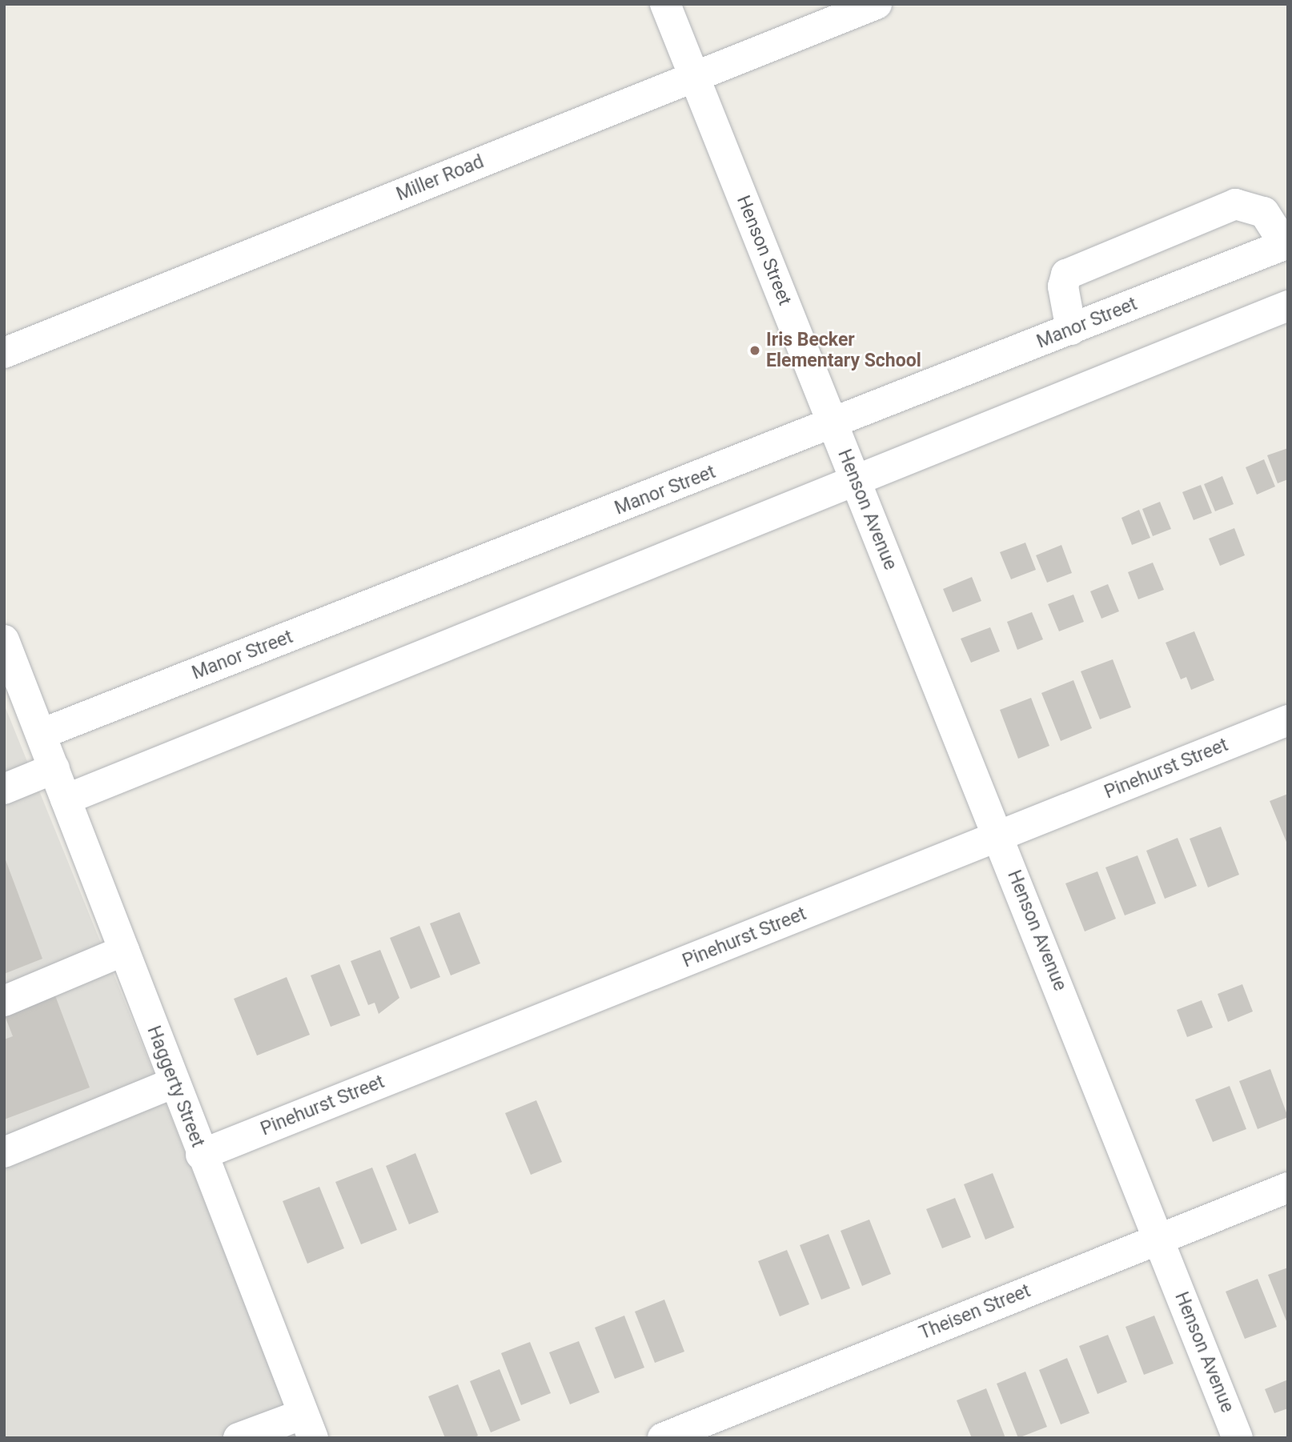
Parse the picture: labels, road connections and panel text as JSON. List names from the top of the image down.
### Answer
{
  "streets": {
    "street": [
      "Miller Road",
      "Henson Street",
      "Manor Street",
      "Henson Avenue",
      "Pinehurst Street",
      "Haggerty Street",
      "Theisen Street"
    ]
  },
  "crossings": [
    ["Miller Road", "Henson Street"],
    ["Henson Street", "Manor Street"],
    ["Henson Street", "Henson Avenue"],
    ["Manor Street", "Henson Avenue"],
    ["Manor Street", "Haggerty Street"],
    ["Henson Avenue", "Pinehurst Street"],
    ["Henson Avenue", "Theisen Street"],
    ["Pinehurst Street", "Haggerty Street"]
  ],
  "places": ["Iris Becker Elementary School"]
}
